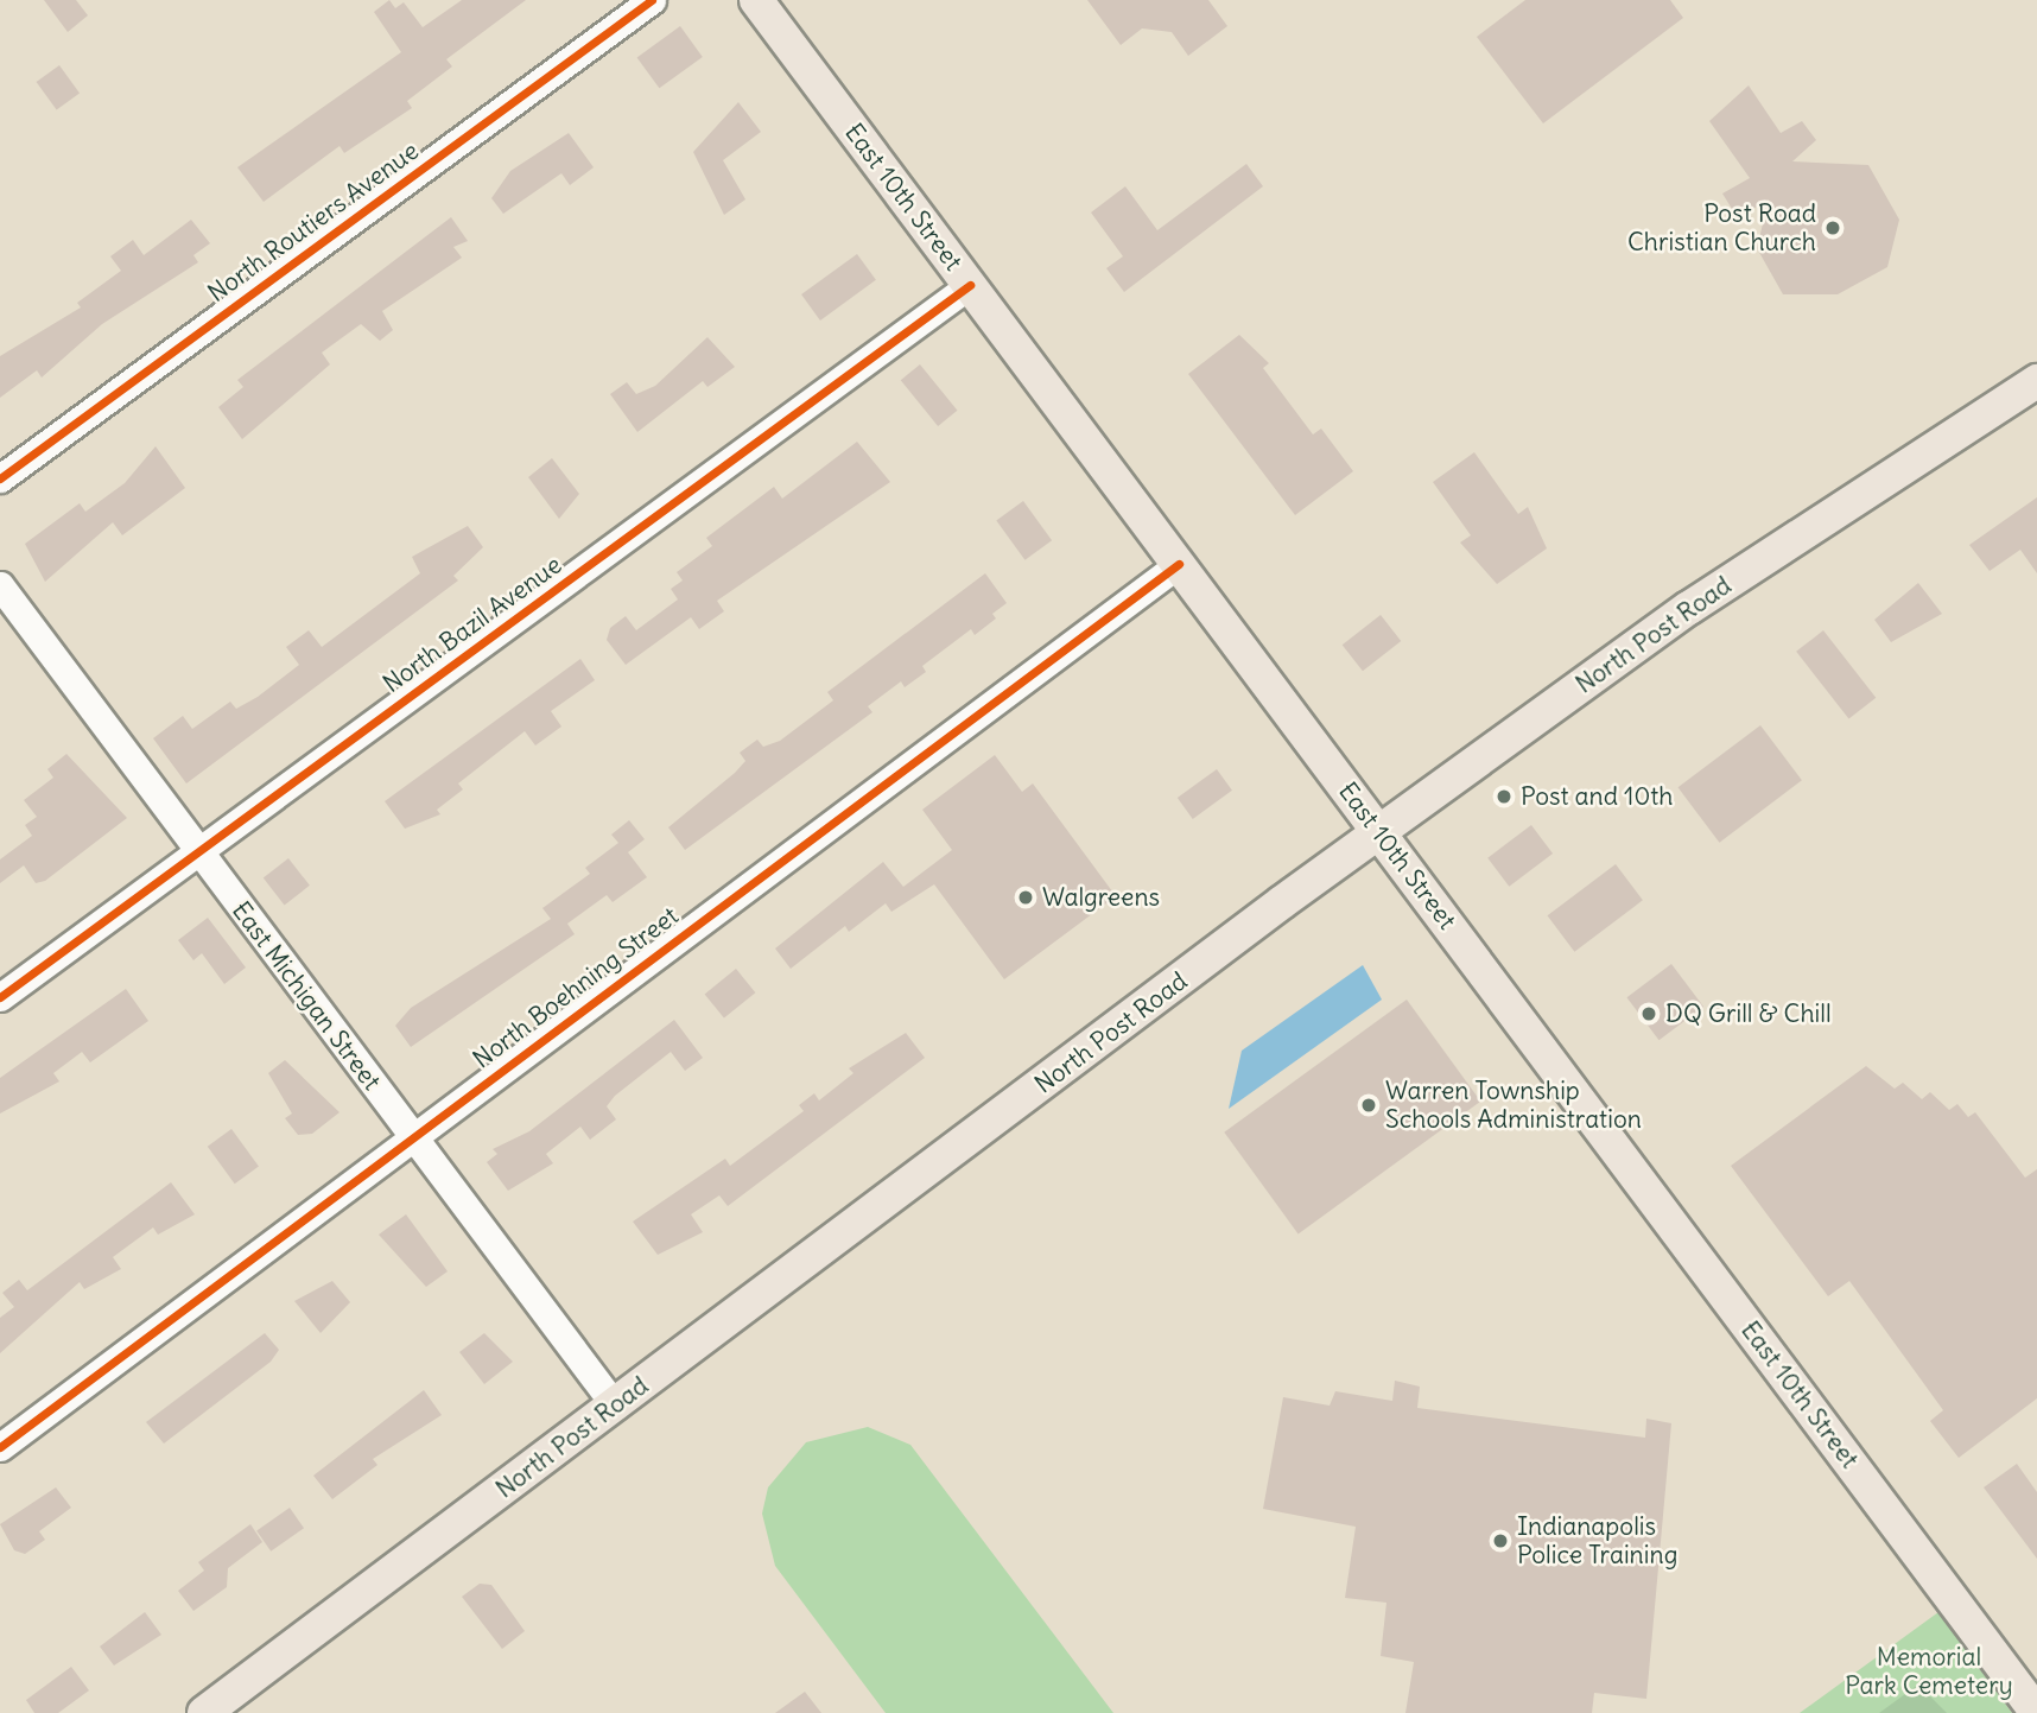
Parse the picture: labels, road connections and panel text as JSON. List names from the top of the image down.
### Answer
{
  "streets": {
    "main road": ["East 10th Street", "North Post Road"],
    "street": [
      "North Routiers Avenue",
      "North Bazil Avenue",
      "North Boehning Street",
      "East Michigan Street"
    ]
  },
  "crossings": [
    ["East 10th Street", "North Bazil Avenue"],
    ["East 10th Street", "North Post Road"],
    ["East 10th Street", "North Boehning Street"],
    ["North Bazil Avenue", "East Michigan Street"],
    ["North Post Road", "East Michigan Street"],
    ["North Boehning Street", "East Michigan Street"]
  ],
  "parks": ["Memorial Park Cemetery"],
  "places": [
    "Post Road Christian Church",
    "Post and 10th",
    "Walgreens",
    "DQ Grill & Chill",
    "Warren Township Schools Administration",
    "Indianapolis Police Training"
  ]
}
